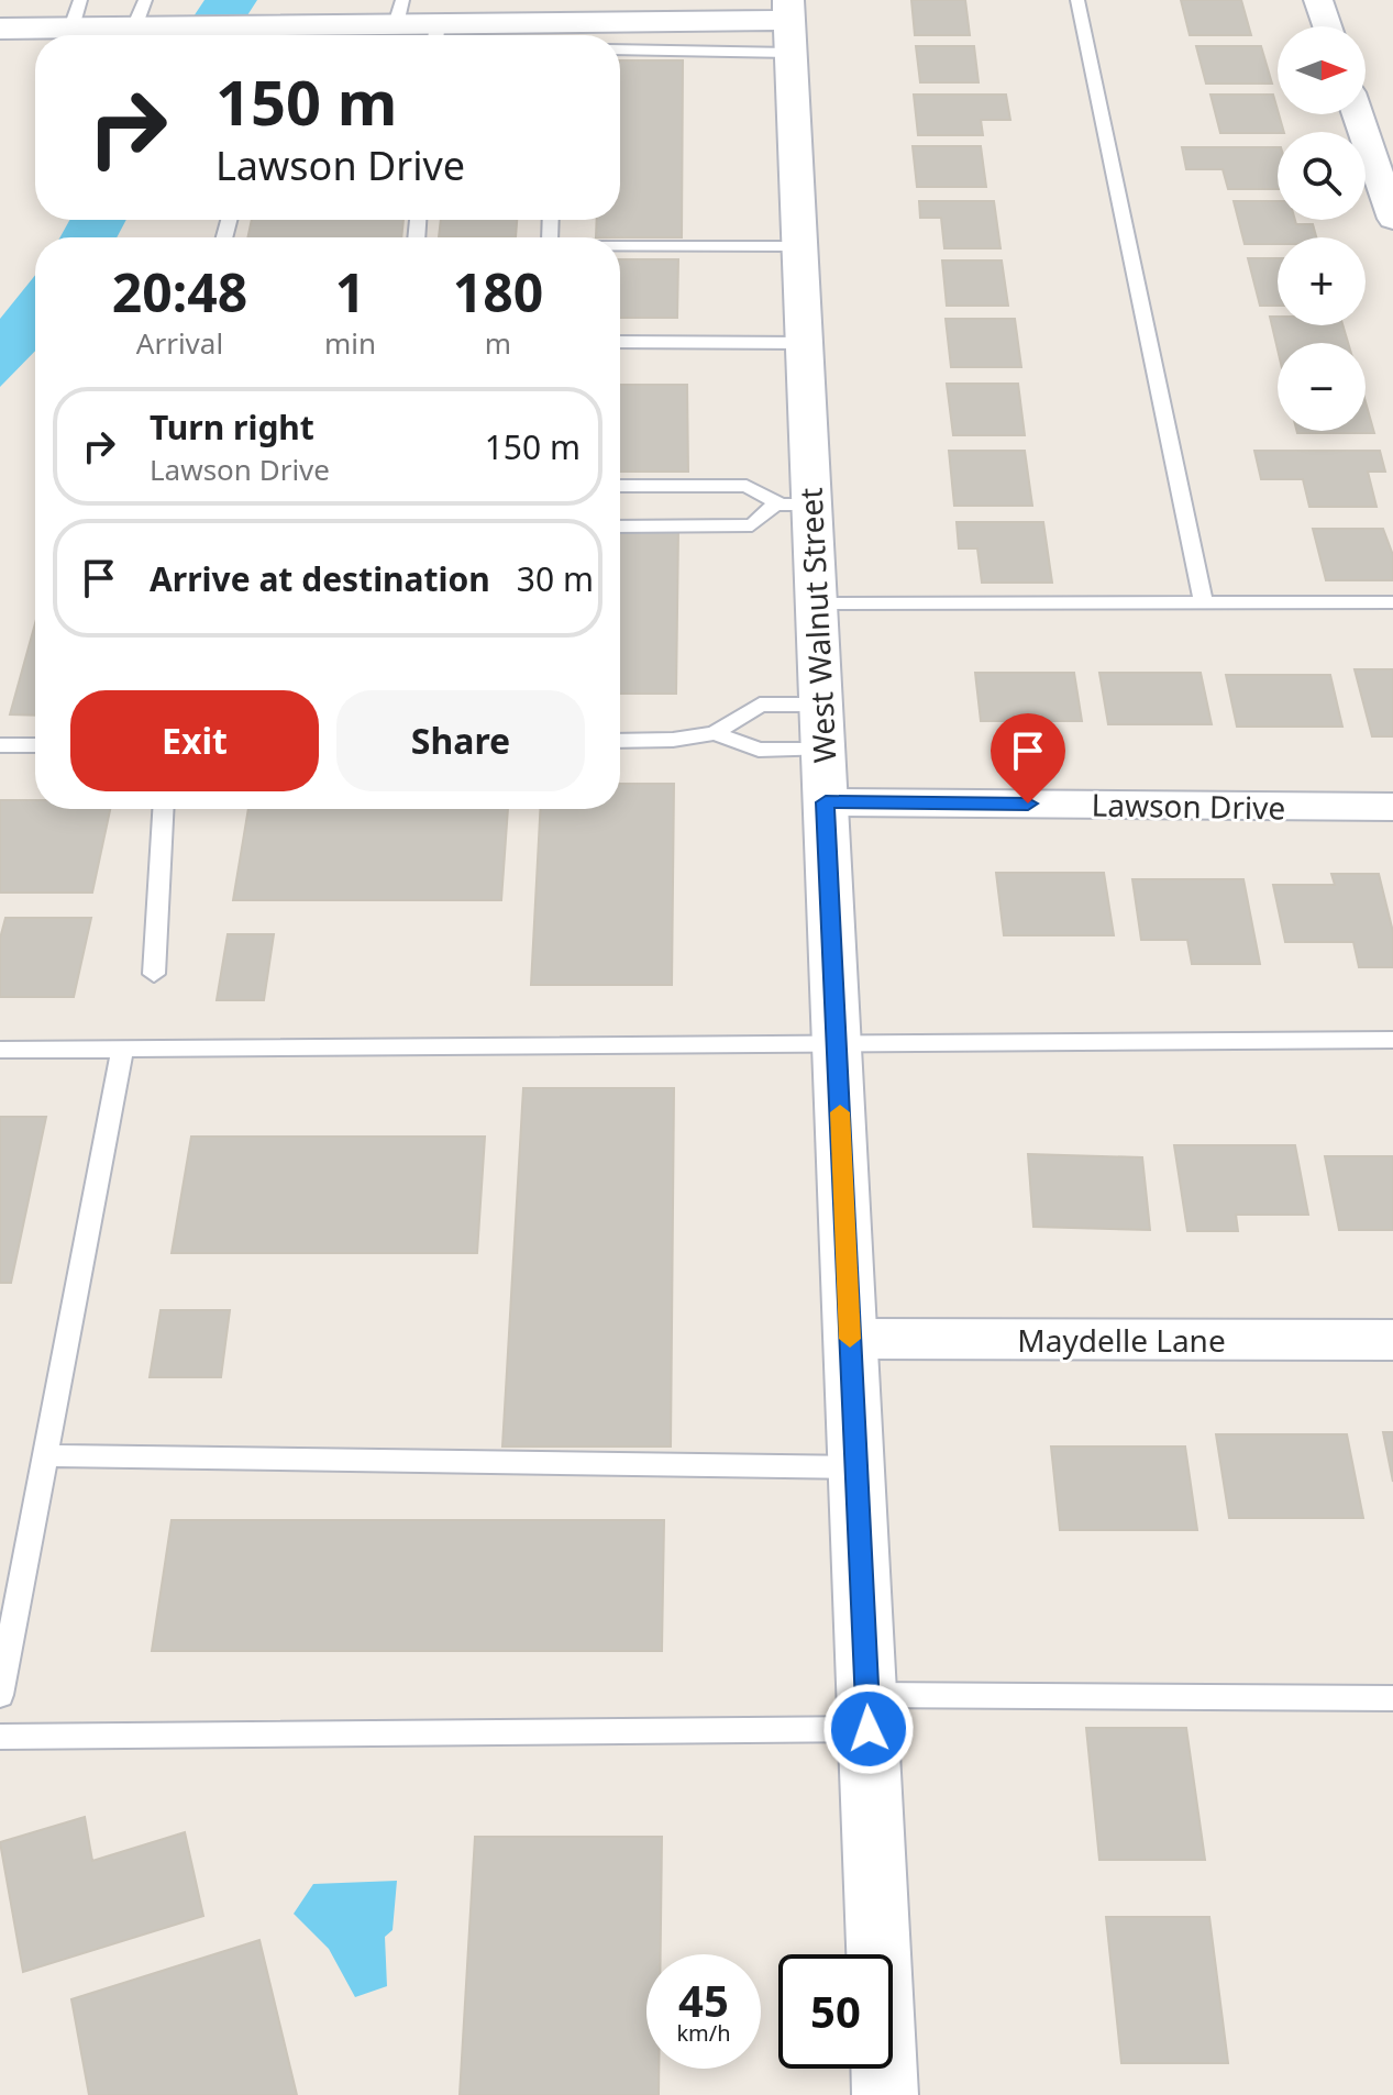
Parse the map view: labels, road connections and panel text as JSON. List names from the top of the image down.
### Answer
{
  "streets": {
    "main road": ["West Walnut Street"],
    "street": ["Lawson Drive", "Maydelle Lane"]
  },
  "crossings": [
    ["West Walnut Street", "Lawson Drive"],
    ["West Walnut Street", "Maydelle Lane"]
  ],
  "north": "right",
  "page": {
    "map_buttons": ["+", "−"],
    "turn": ["150 m", "Lawson Drive"],
    "eta": [
      "20:48",
      "Arrival",
      "1",
      "min",
      "180",
      "m"
    ],
    "list": [
      {
        "name": "Turn right",
        "note": "Lawson Drive",
        "value": "150 m"
      },
      {
        "name": "Arrive at destination",
        "value": "30 m"
      }
    ],
    "buttons": ["Exit", "Share"],
    "speed": "45 km/h",
    "limit": "50"
  }
}
